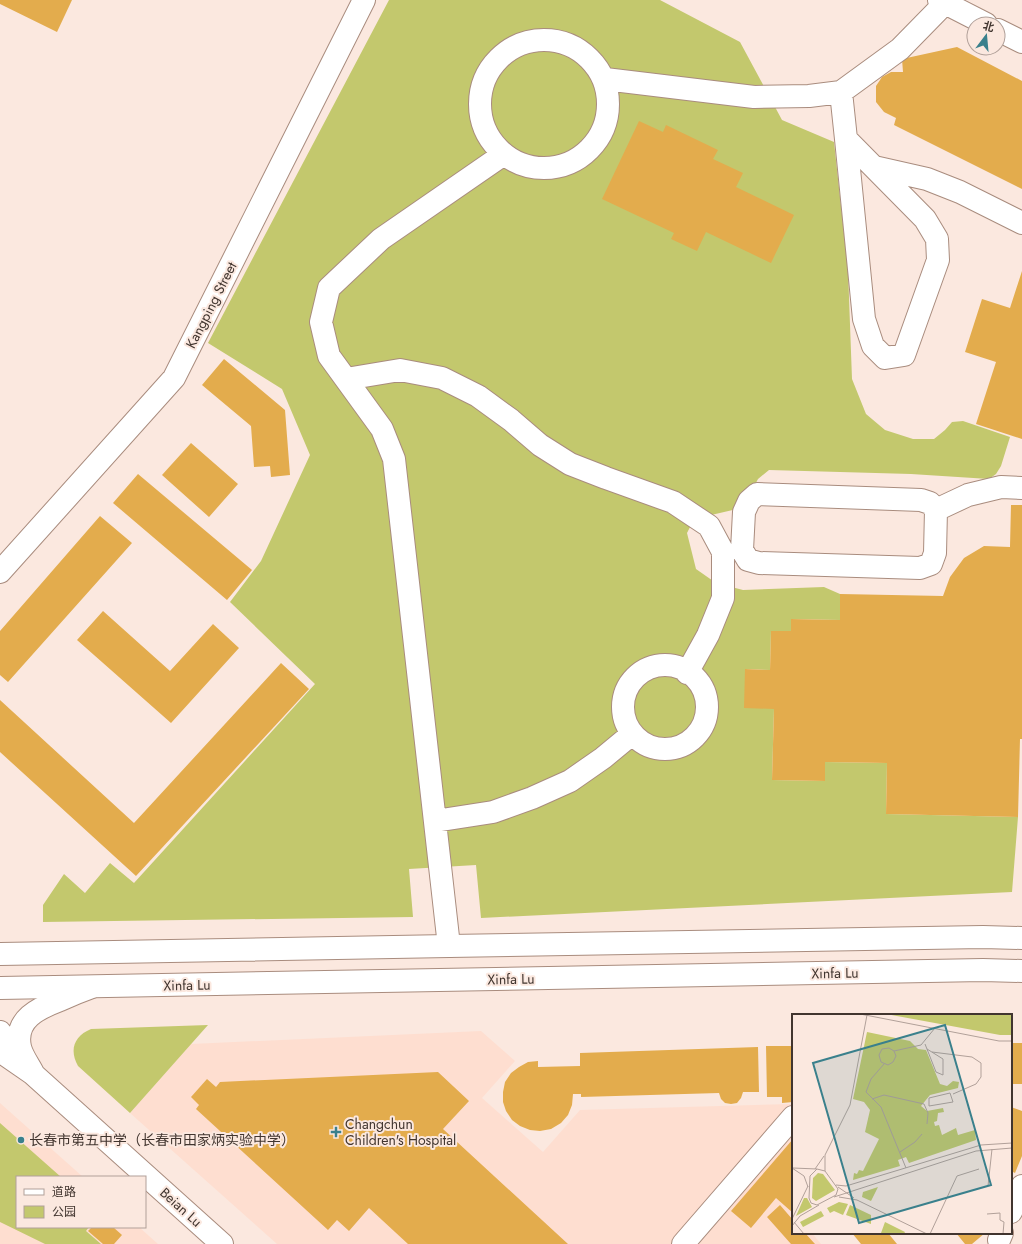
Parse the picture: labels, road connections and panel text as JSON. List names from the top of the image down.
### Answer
{
  "streets": {
    "main road": ["Kangping Street", "Xinfa Lu", "Beian Lu"]
  },
  "places": {
    "health": ["Changchun Children's Hospital"],
    "other": ["长春市第五中学（长春市田家炳实验中学）"]
  },
  "legend": ["道路", "公园"],
  "north": "top"
}
